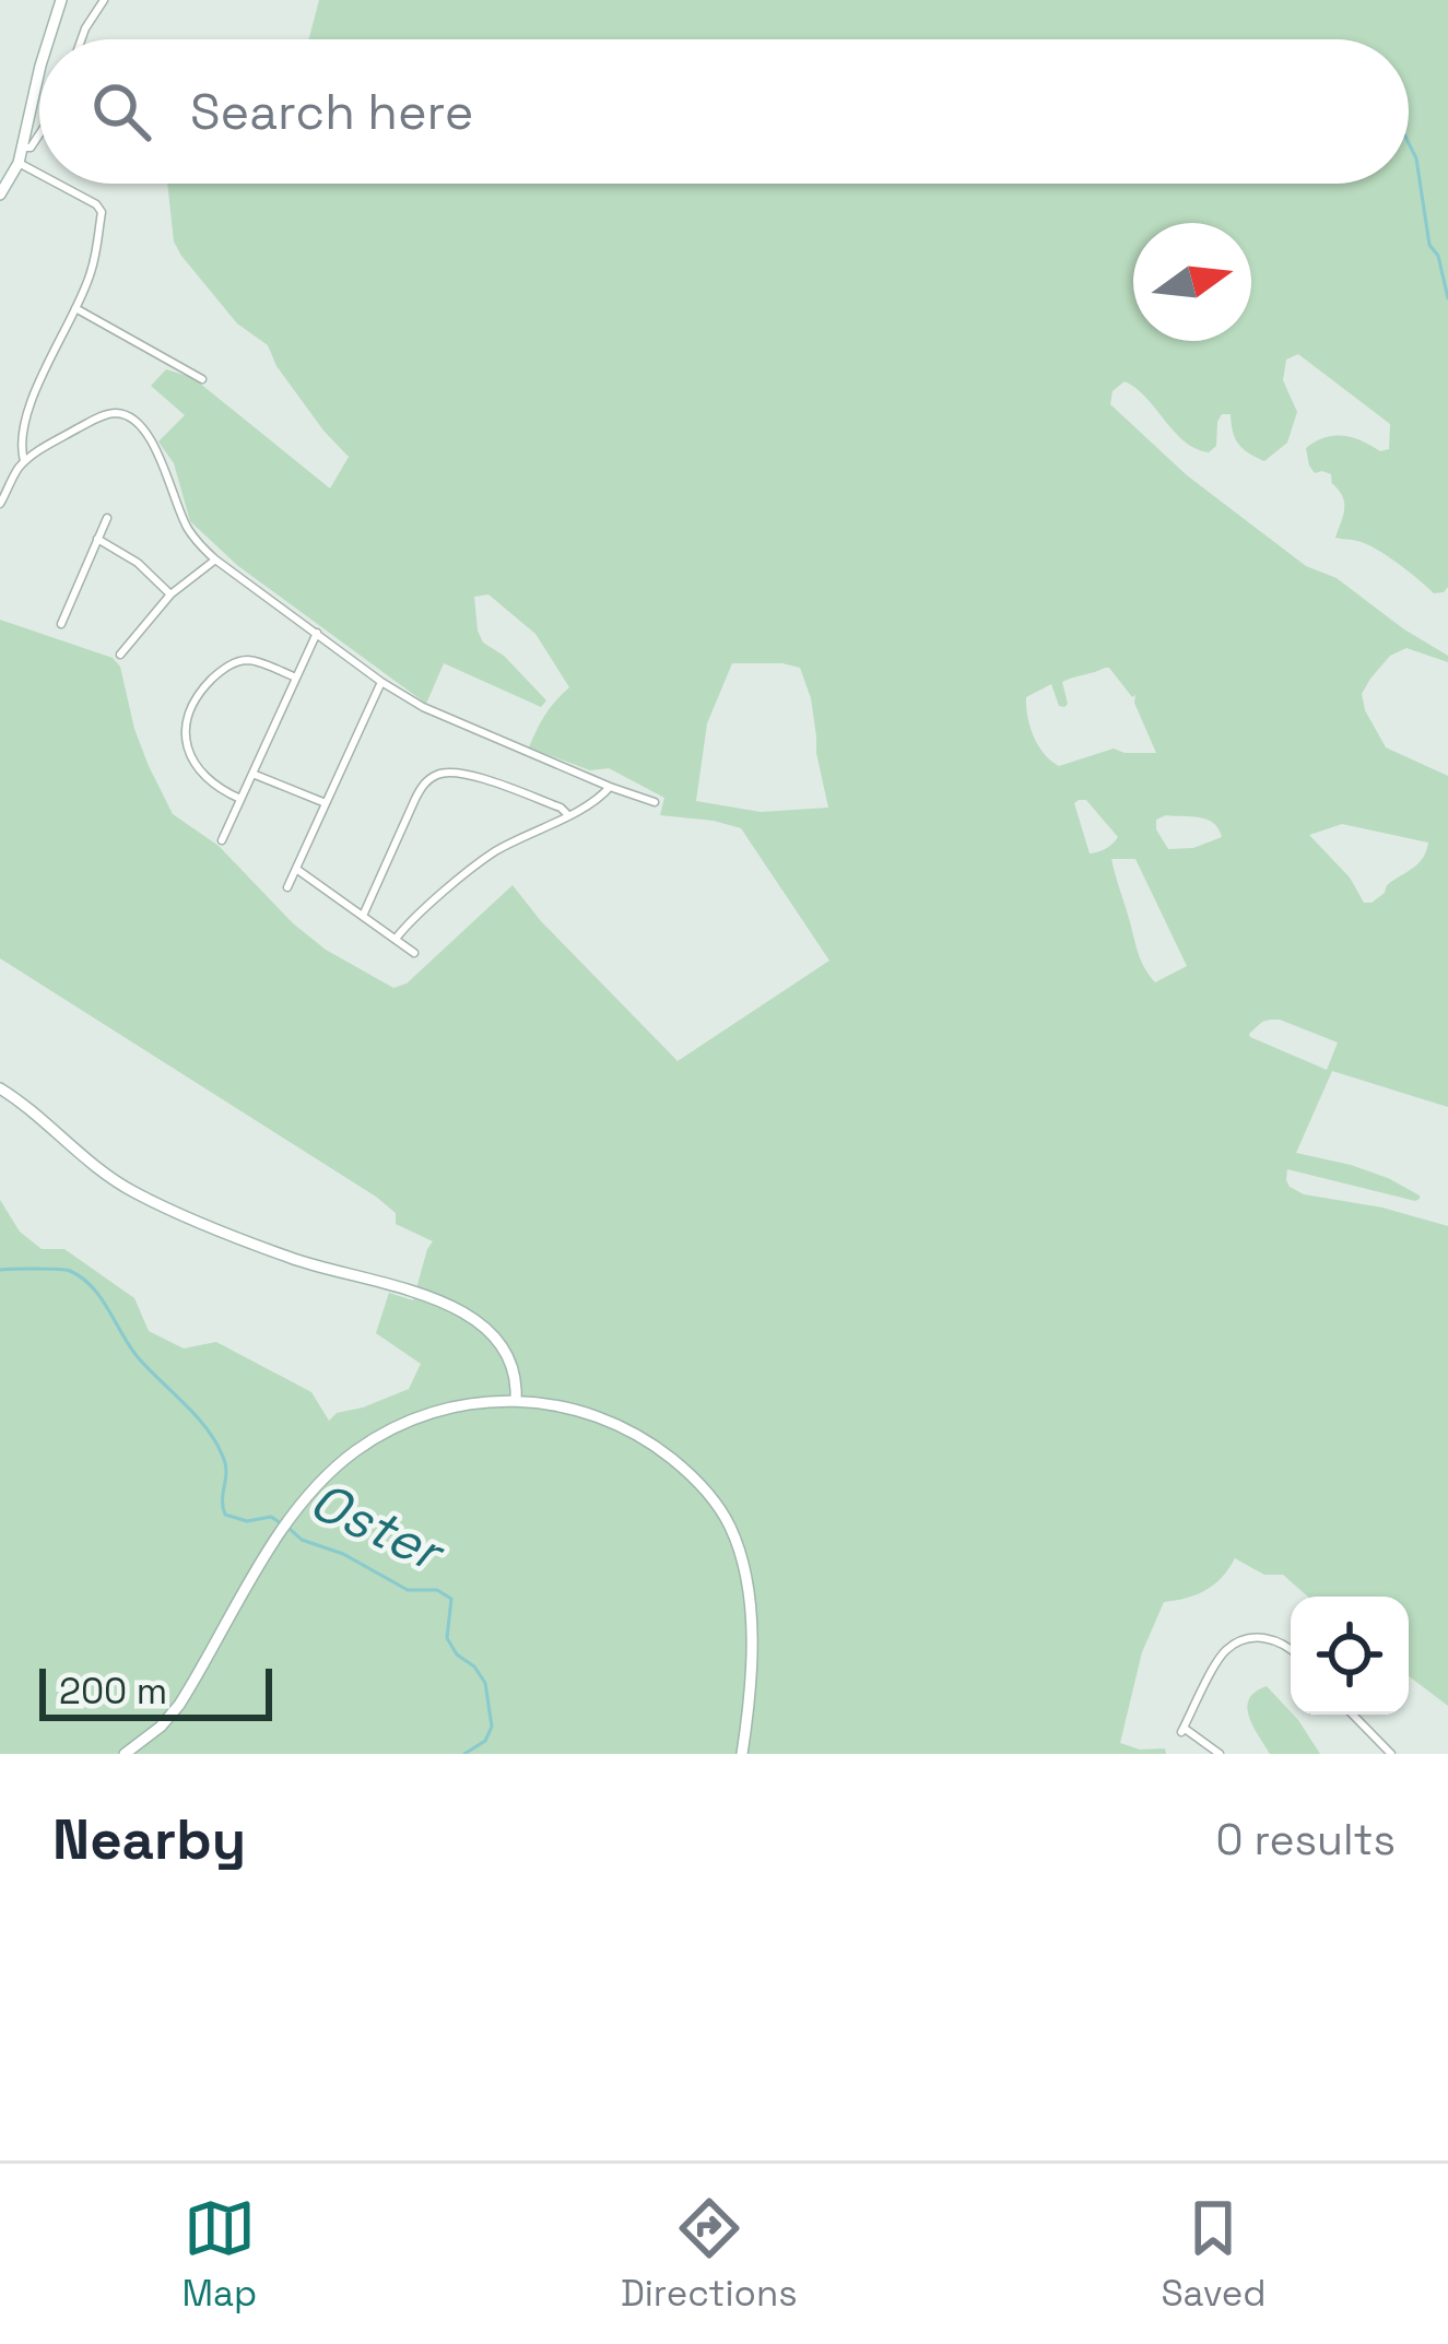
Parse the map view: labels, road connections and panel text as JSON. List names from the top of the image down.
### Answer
{
  "water": ["Oster"],
  "scale_bar": "200 m",
  "north": "right",
  "page": {
    "search": "Search here",
    "scale": "200 m",
    "heading": ["Nearby", "0 results"],
    "nav": ["Map", "Directions", "Saved"]
  }
}
